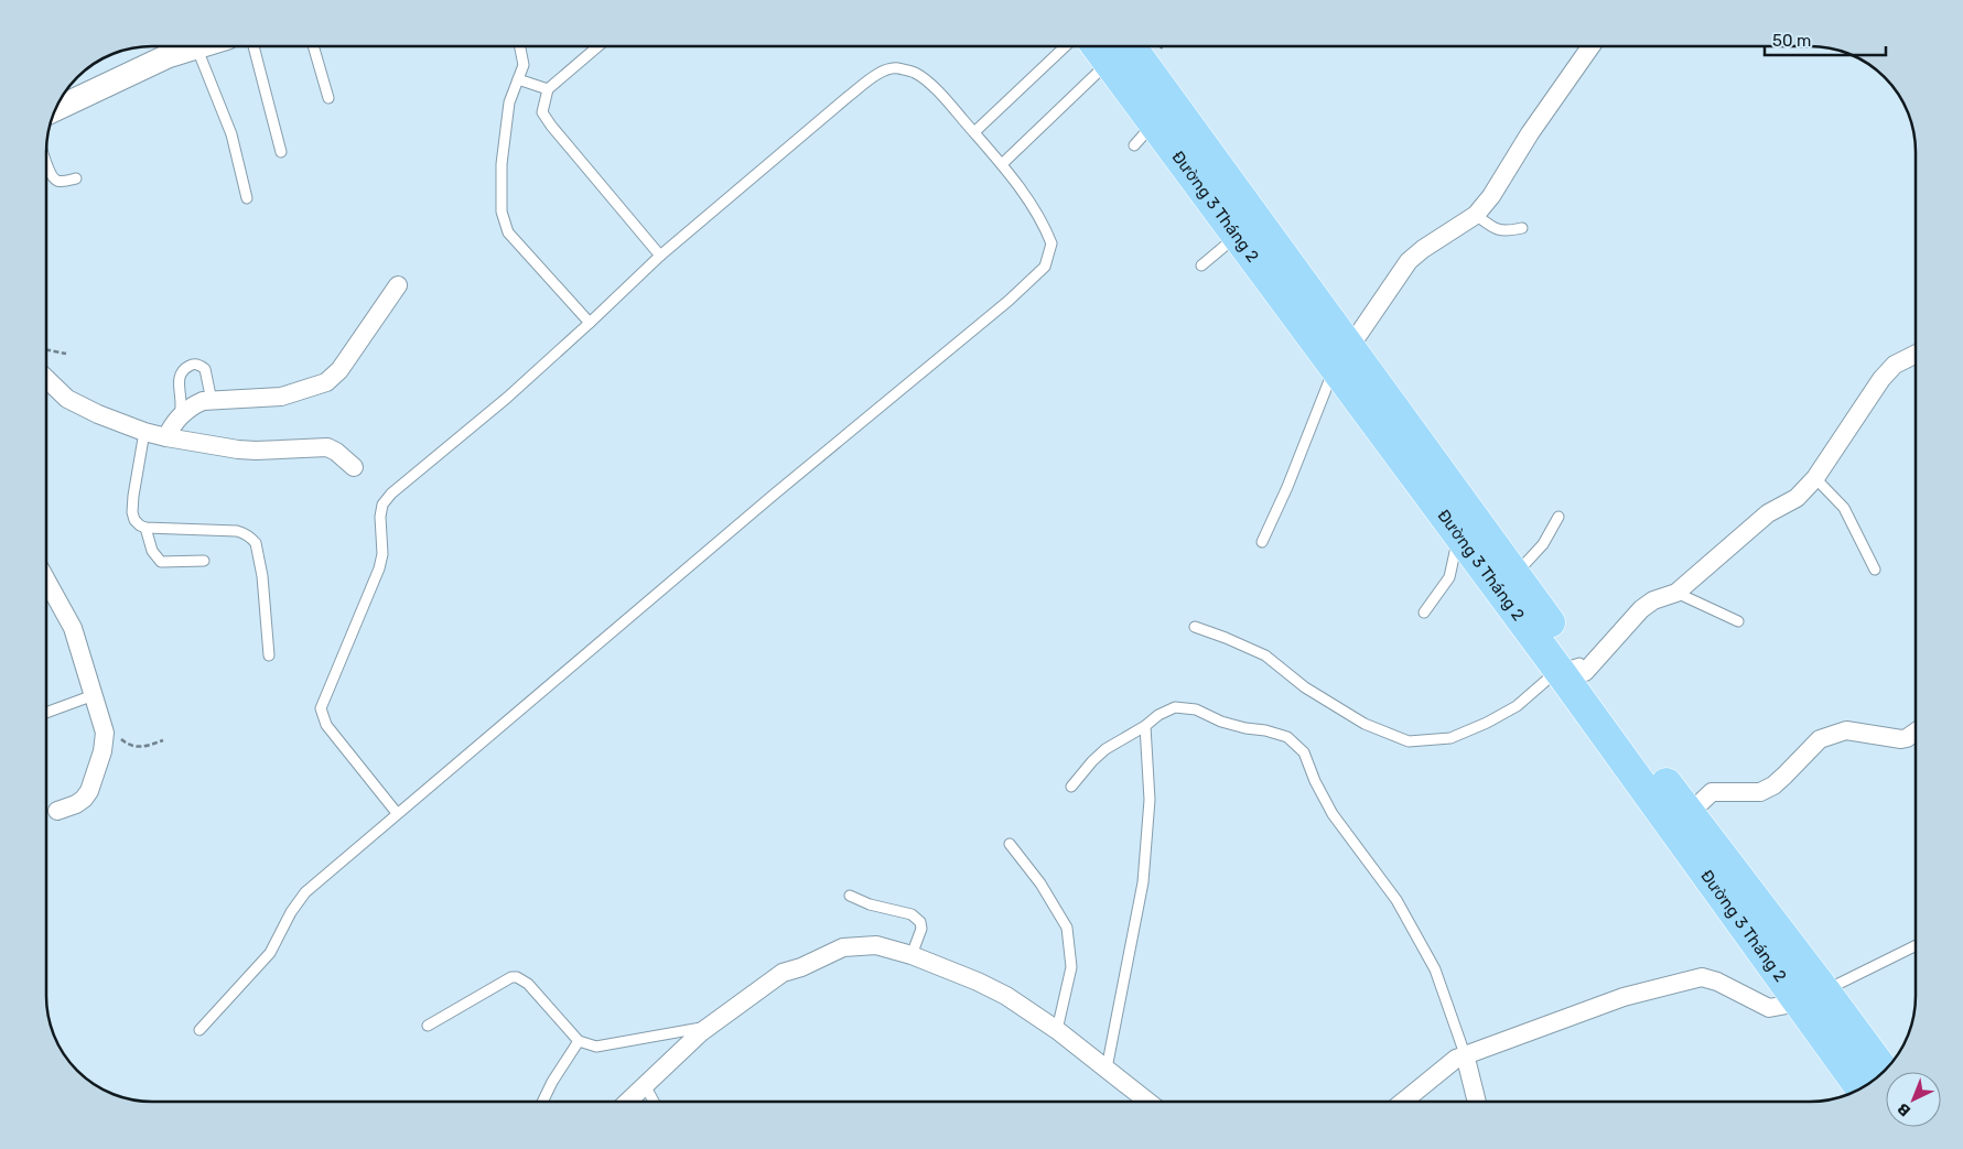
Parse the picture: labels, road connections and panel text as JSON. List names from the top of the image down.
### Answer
{
  "streets": {
    "highway": ["Đường 3 Tháng 2"]
  },
  "scale_bar": "50 m",
  "north": "bottom left"
}
